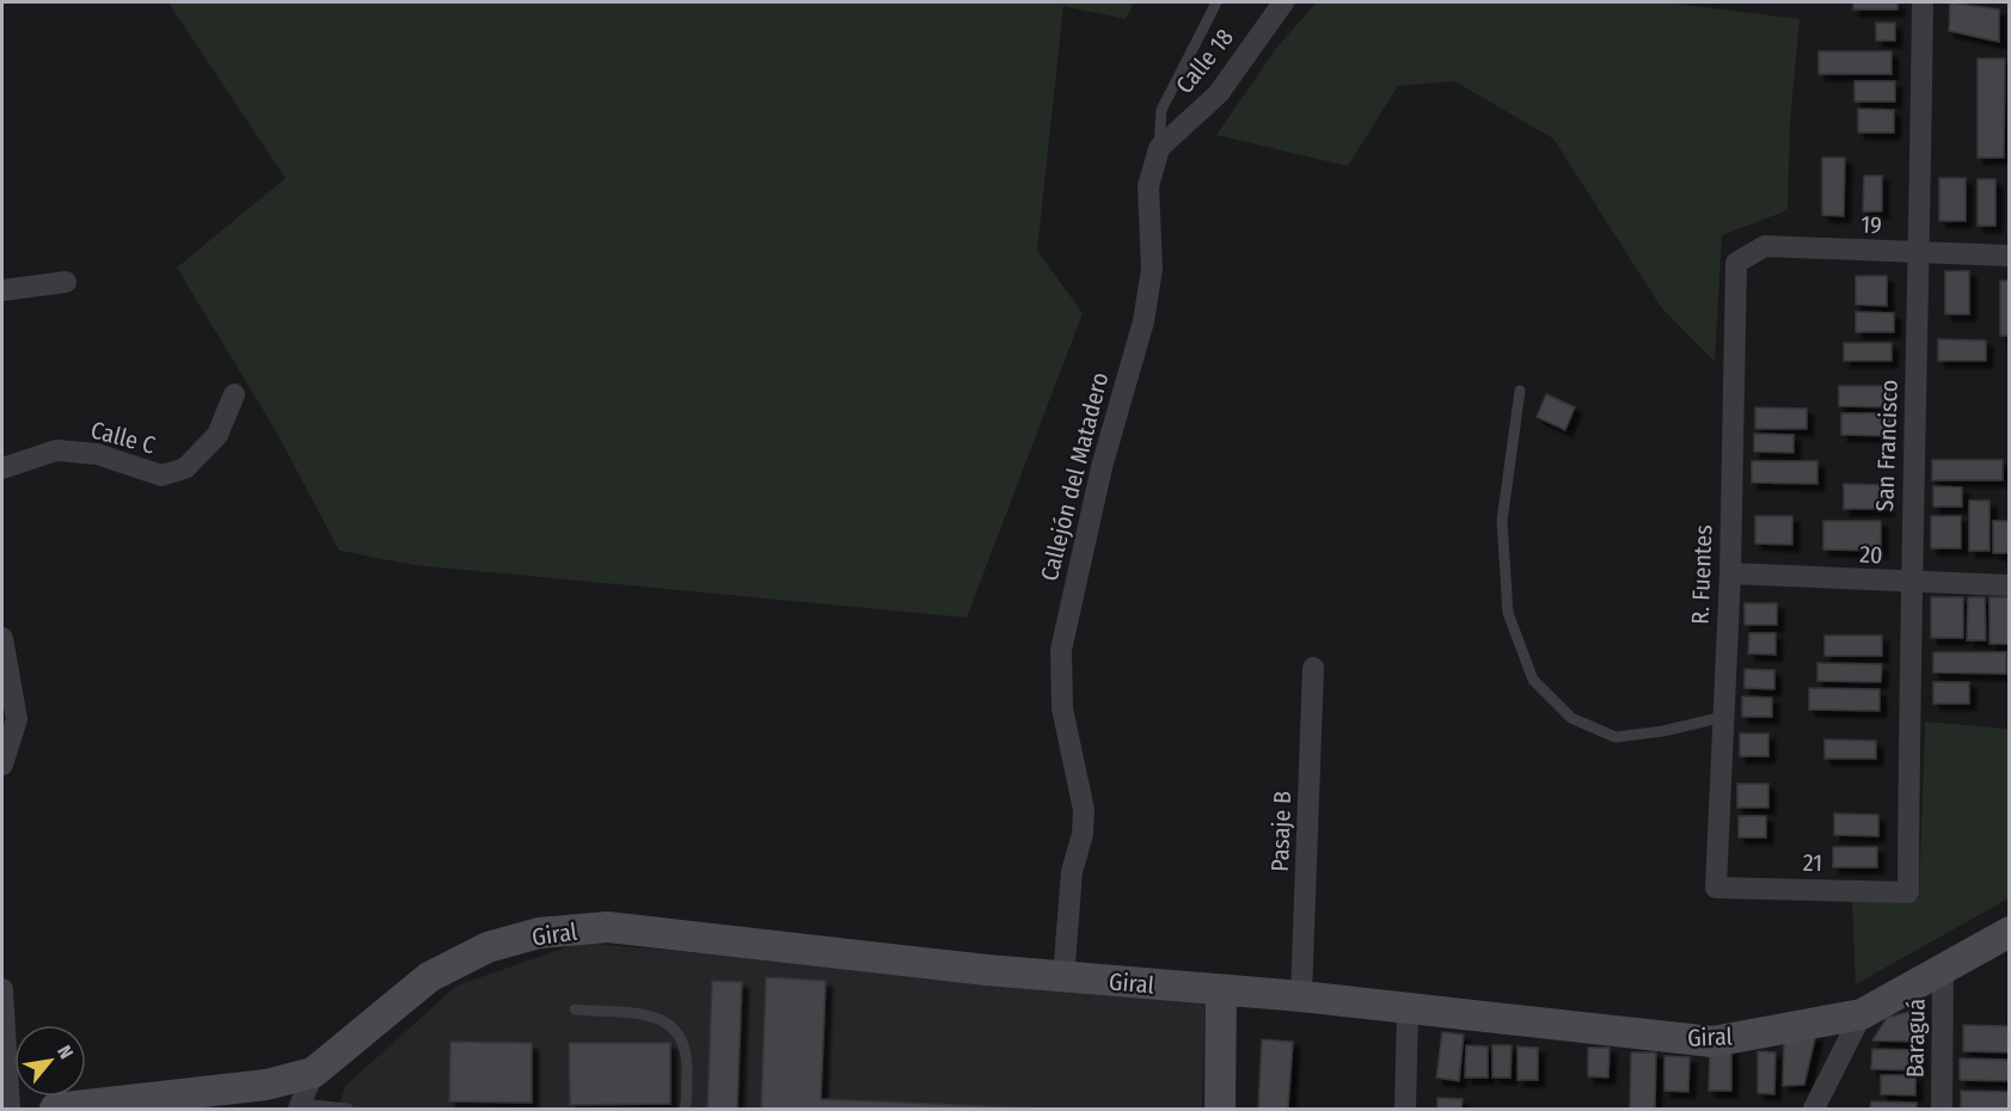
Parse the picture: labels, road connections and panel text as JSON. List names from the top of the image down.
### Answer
{
  "streets": {
    "street": [
      "Calle 18",
      "19",
      "Calle C",
      "San Francisco",
      "Callejón del Matadero",
      "20",
      "R. Fuentes",
      "Pasaje B",
      "21",
      "Giral",
      "Baraguá"
    ]
  },
  "crossings": [
    ["Calle 18", "Callejón del Matadero"],
    ["19", "San Francisco"],
    ["19", "R. Fuentes"],
    ["San Francisco", "20"],
    ["San Francisco", "21"],
    ["Callejón del Matadero", "Giral"],
    ["20", "R. Fuentes"],
    ["R. Fuentes", "21"],
    ["Pasaje B", "Giral"],
    ["Giral", "Baraguá"]
  ],
  "north": "top right"
}
